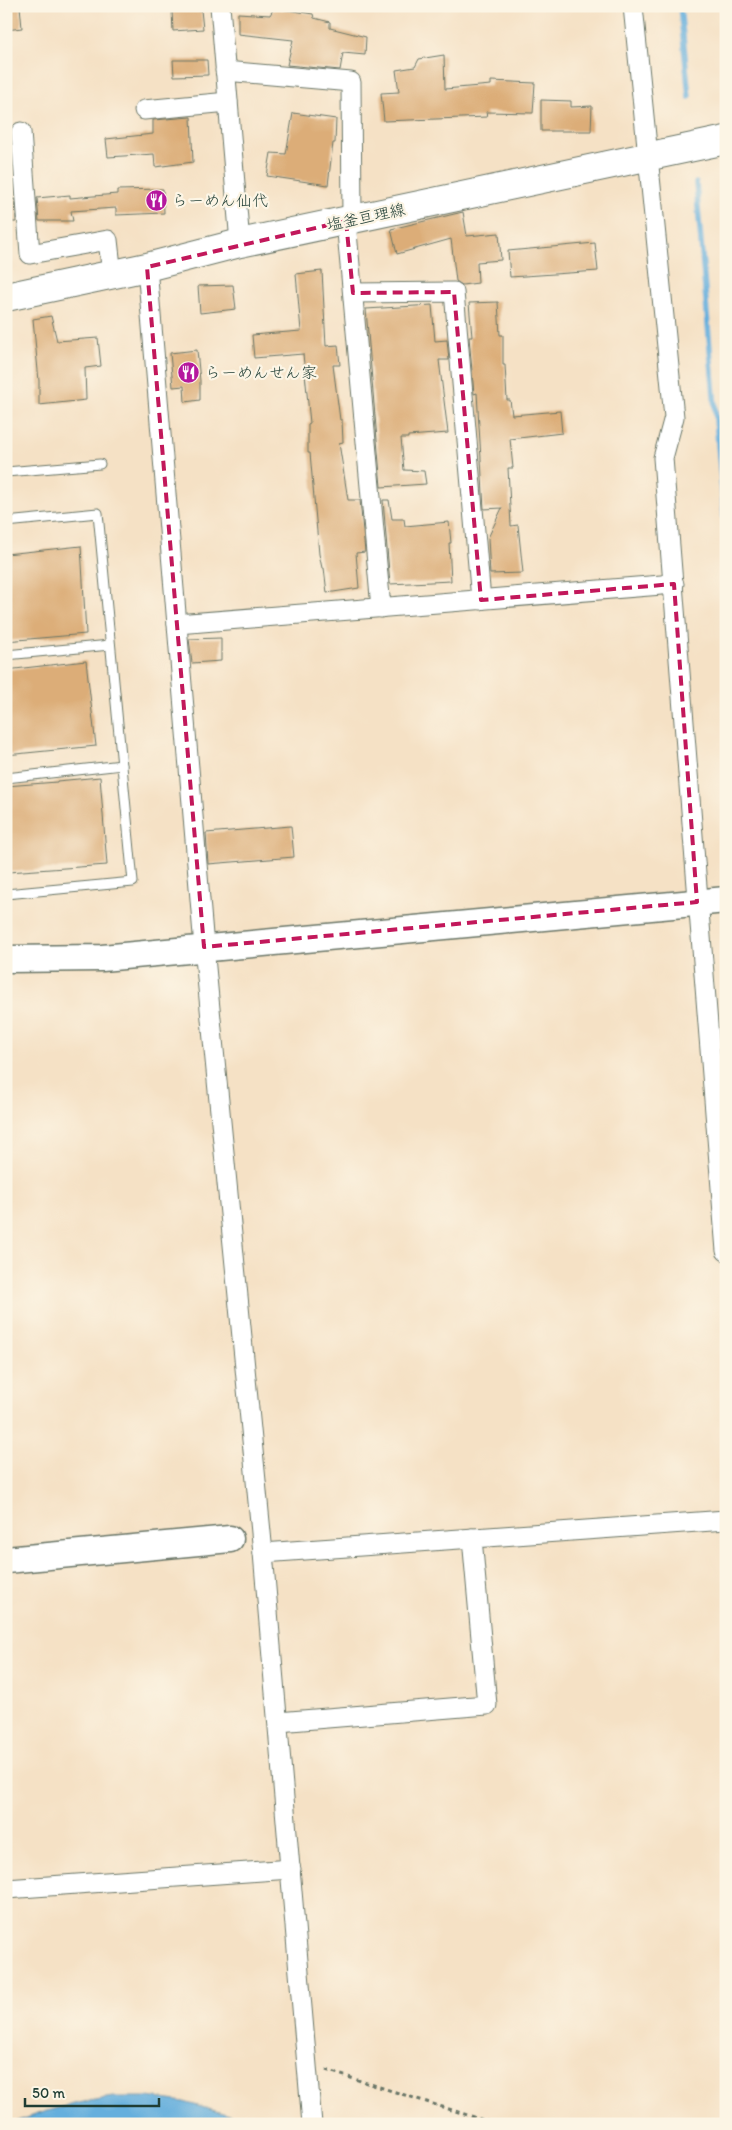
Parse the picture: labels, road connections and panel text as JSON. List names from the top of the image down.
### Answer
{
  "streets": {
    "main road": ["塩釜亘理線"]
  },
  "places": {
    "restaurant": ["らーめん仙代", "らーめんせん家"]
  },
  "scale_bar": "50 m"
}
